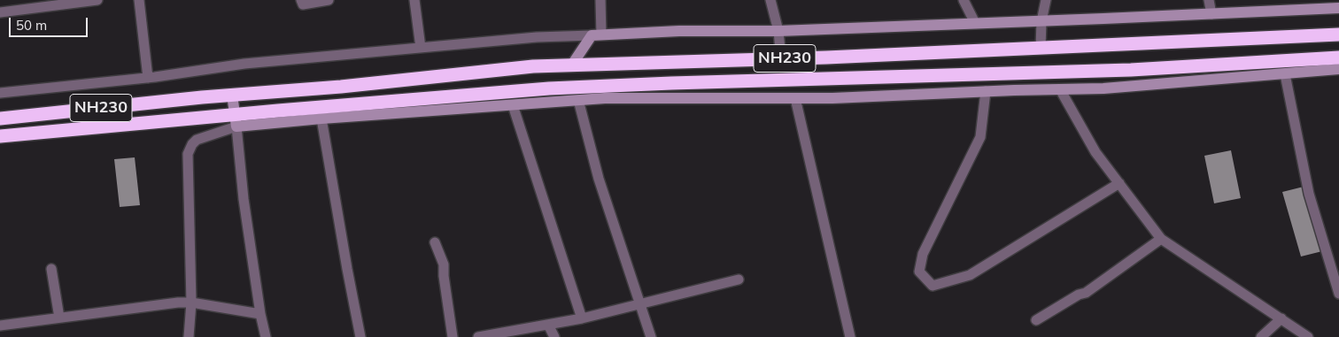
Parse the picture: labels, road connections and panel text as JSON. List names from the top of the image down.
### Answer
{
  "streets": {
    "highway": ["NH230"]
  },
  "scale_bar": "50 m"
}
